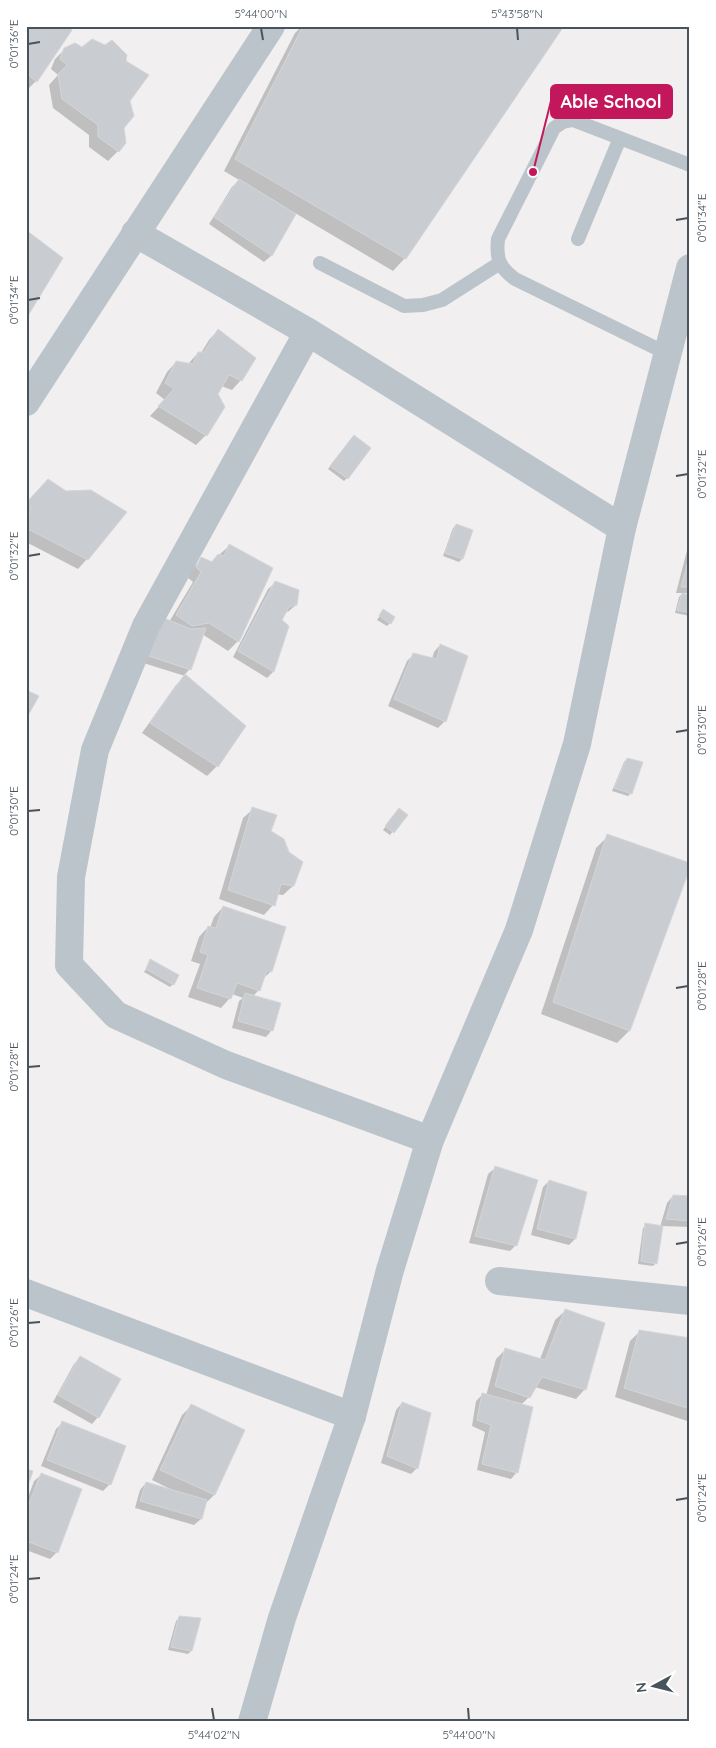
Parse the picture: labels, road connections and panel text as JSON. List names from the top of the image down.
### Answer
{
  "places": ["Able School"],
  "north": "left",
  "coordinates": [
    "5°44'00\"N",
    "5°43'58\"N",
    "0°01'36\"E",
    "0°01'34\"E",
    "0°01'32\"E",
    "0°01'30\"E",
    "0°01'28\"E",
    "0°01'26\"E",
    "0°01'24\"E",
    "5°44'02\"N"
  ]
}
